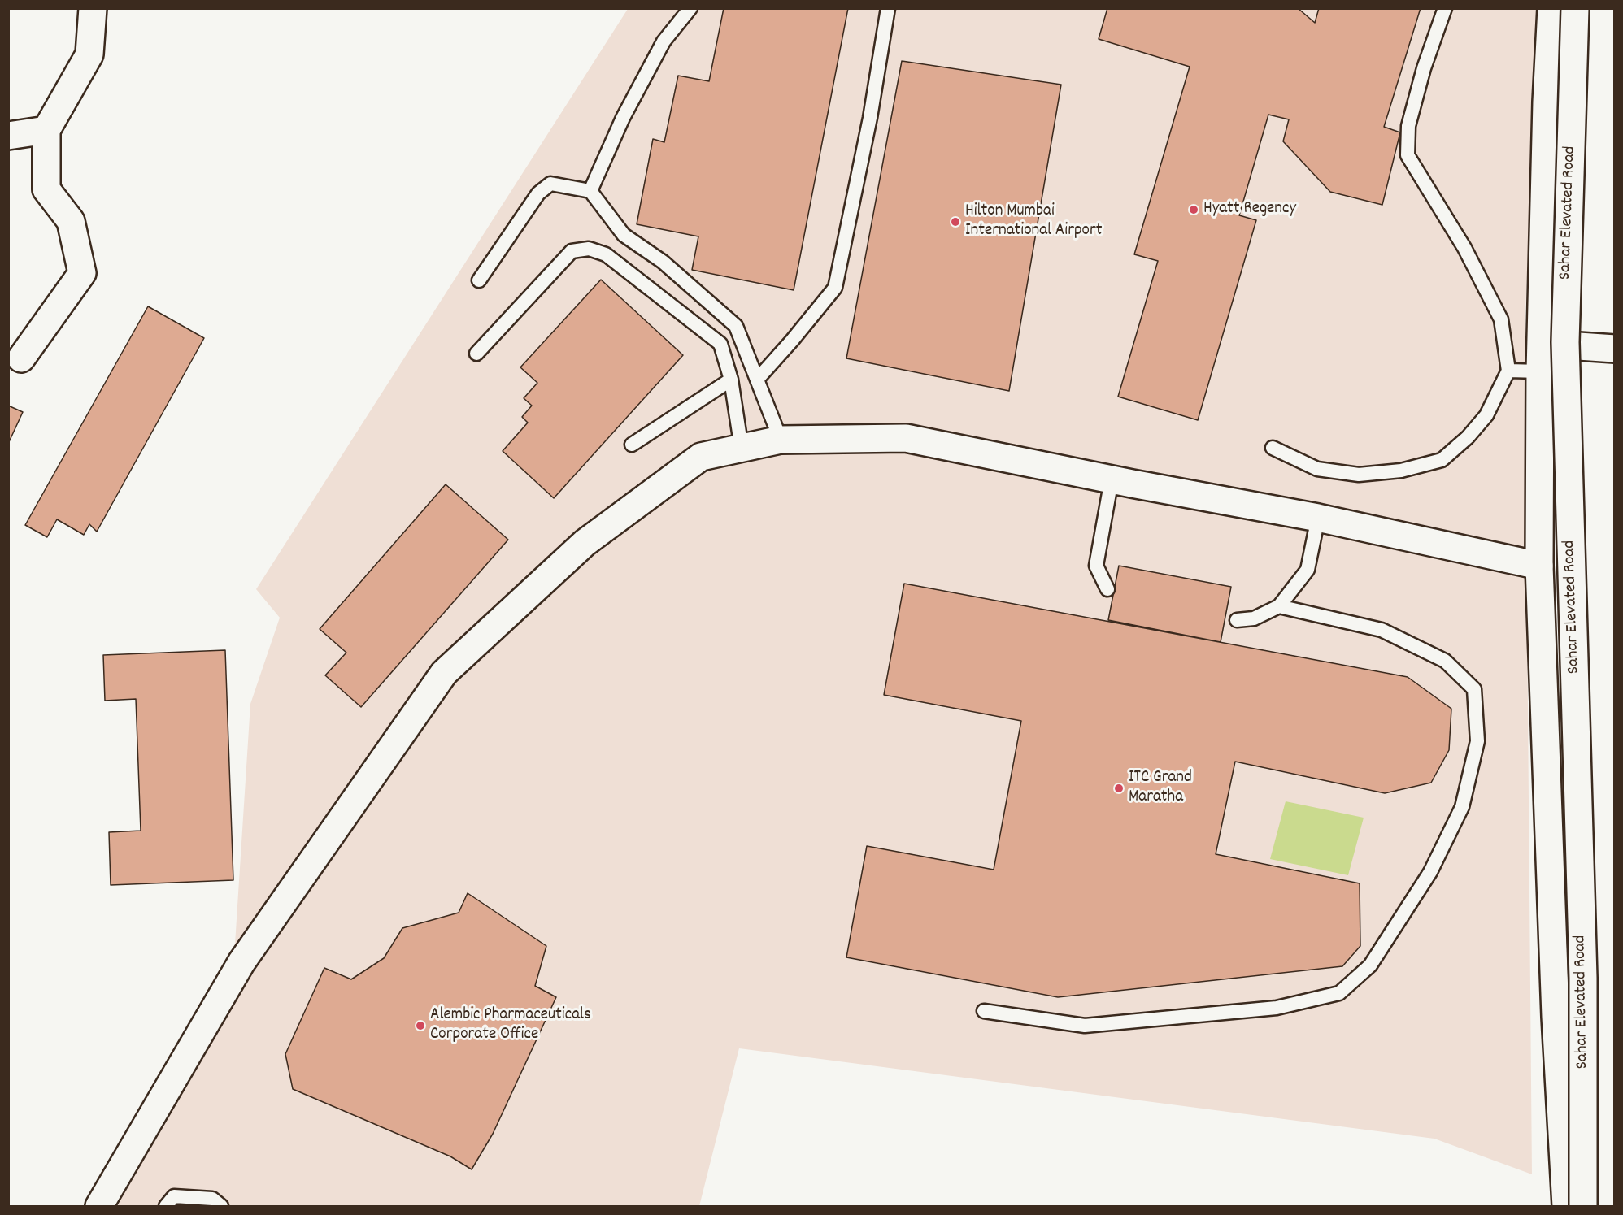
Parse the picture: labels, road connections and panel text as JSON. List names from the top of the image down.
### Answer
{
  "streets": {
    "main road": ["Sahar Elevated Road"]
  },
  "places": [
    "Hyatt Regency",
    "Hilton Mumbai International Airport",
    "ITC Grand Maratha",
    "Alembic Pharmaceuticals Corporate Office"
  ]
}
